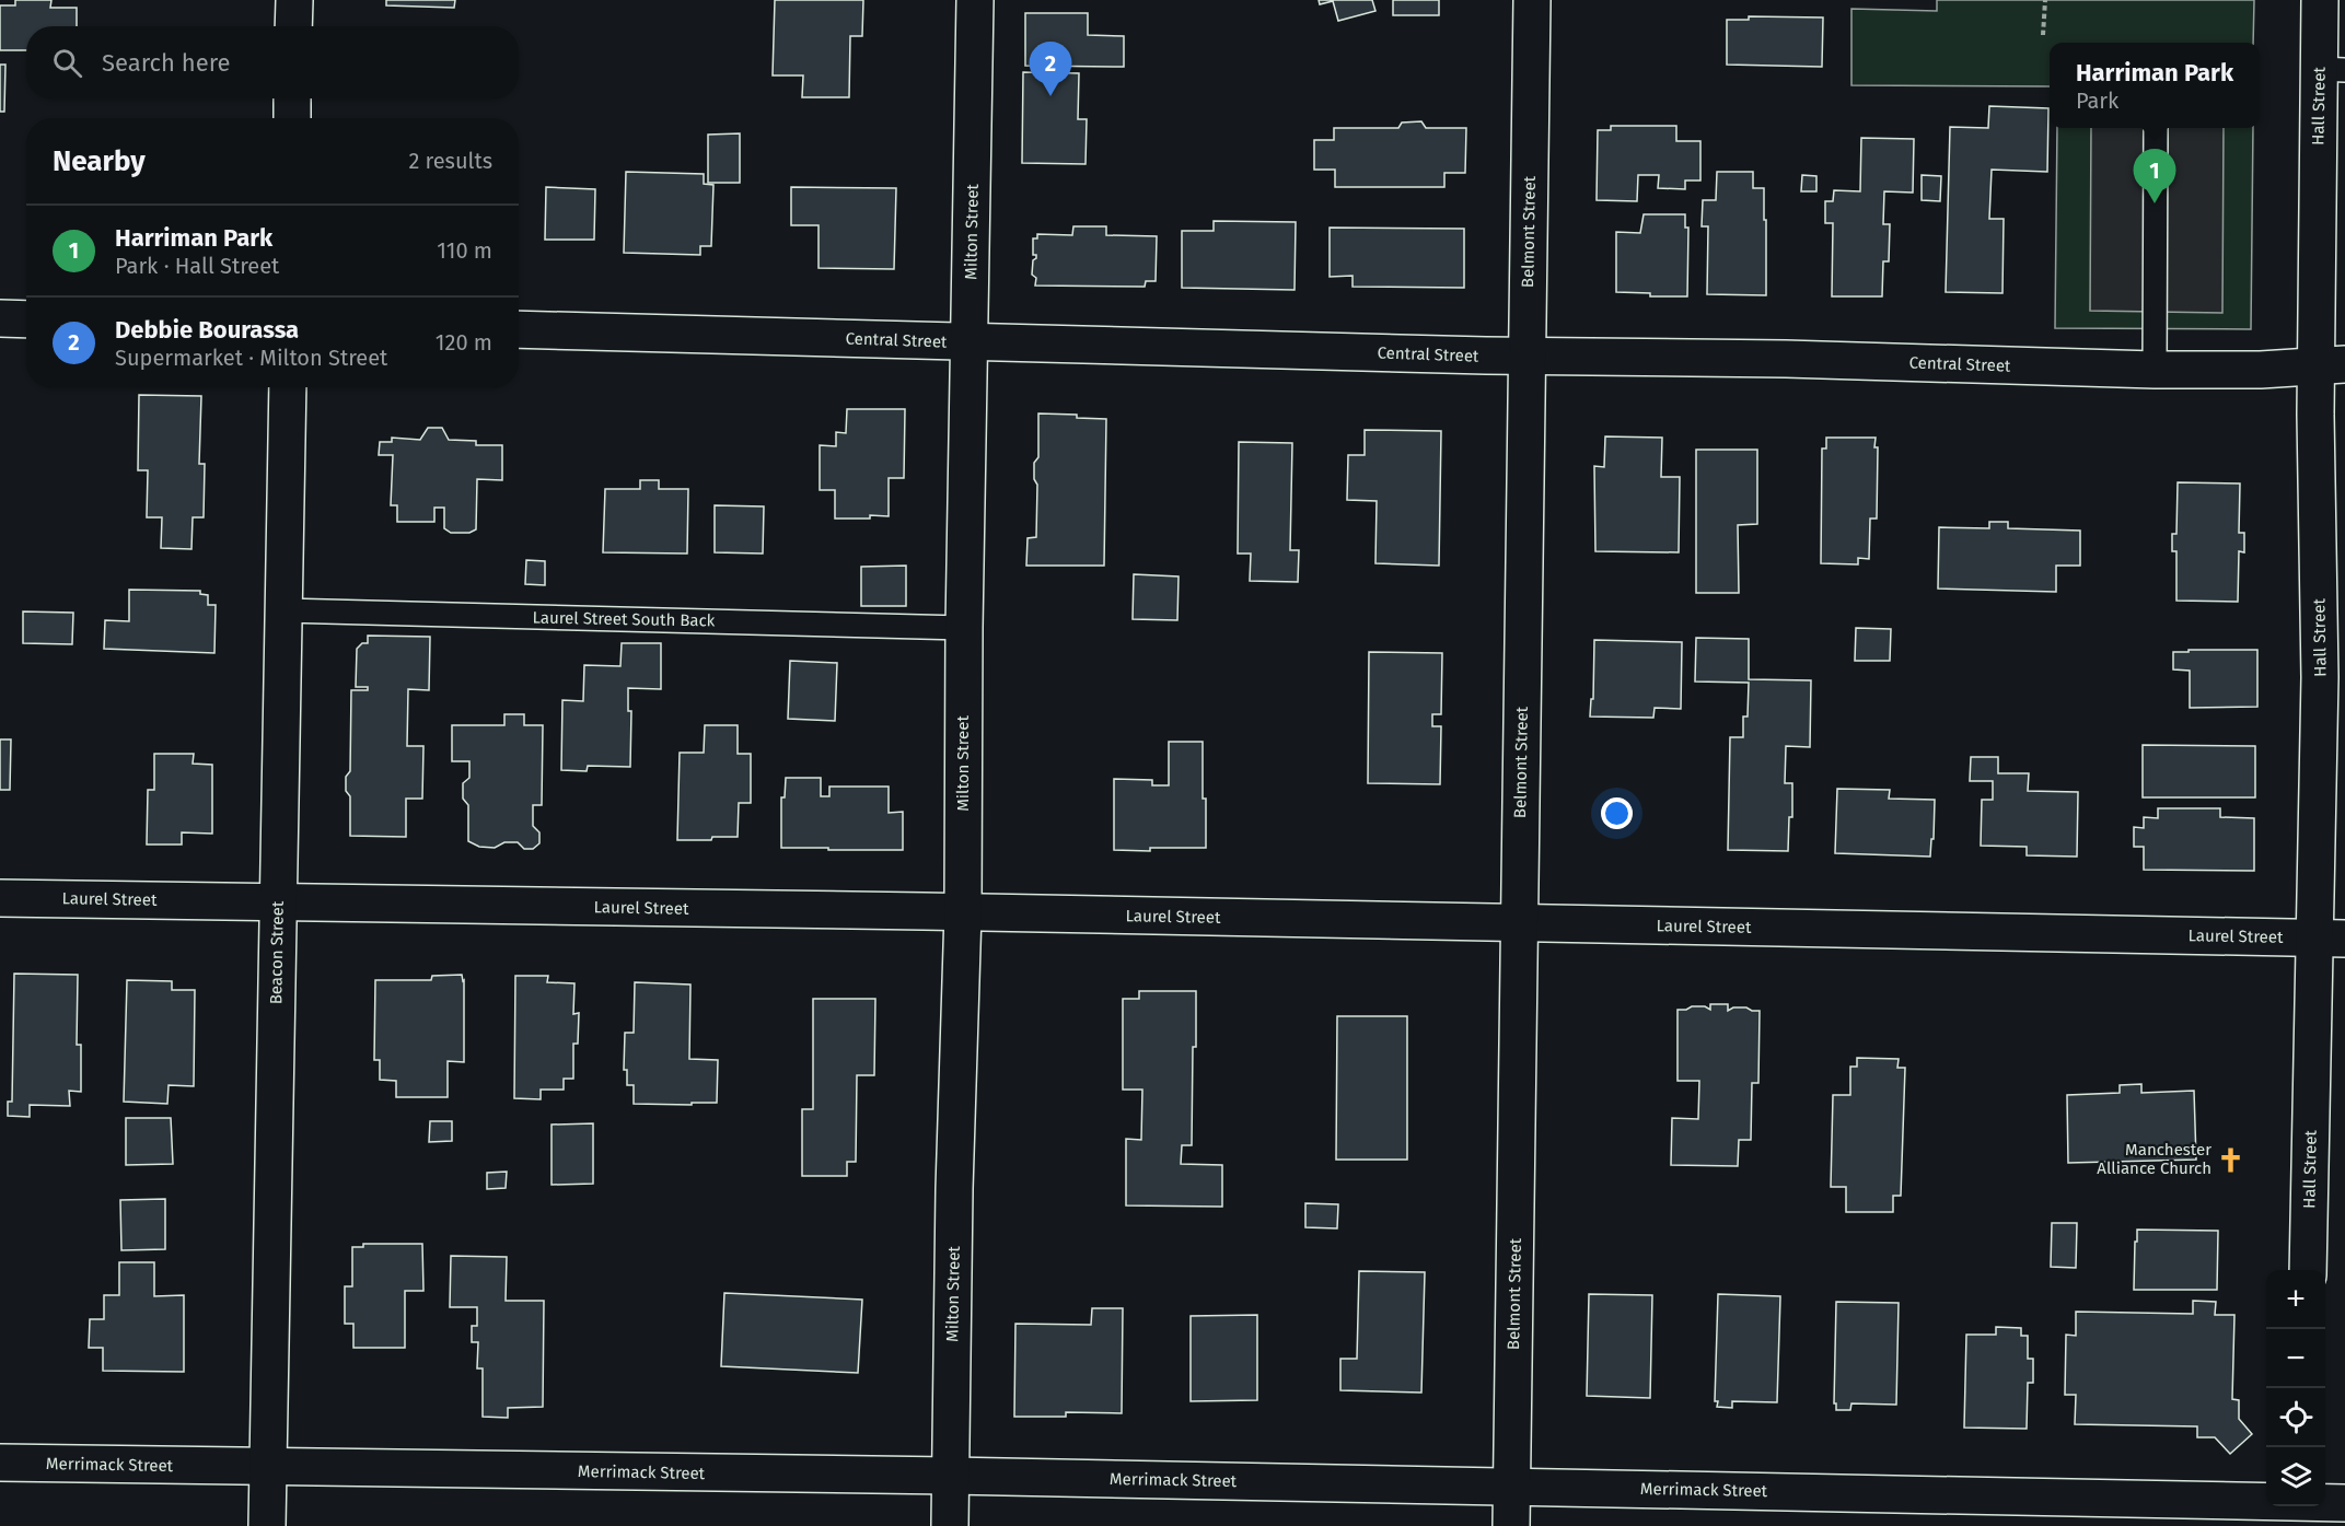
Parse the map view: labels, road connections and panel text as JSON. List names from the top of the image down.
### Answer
{
  "streets": {
    "street": [
      "Hall Street",
      "Milton Street",
      "Belmont Street",
      "Central Street",
      "Laurel Street",
      "Beacon Street",
      "Merrimack Street"
    ],
    "lane": ["Laurel Street South Back"]
  },
  "crossings": [
    ["Hall Street", "Central Street"],
    ["Hall Street", "Laurel Street"],
    ["Milton Street", "Central Street"],
    ["Milton Street", "Laurel Street South Back"],
    ["Milton Street", "Laurel Street"],
    ["Milton Street", "Merrimack Street"],
    ["Belmont Street", "Central Street"],
    ["Belmont Street", "Laurel Street"],
    ["Belmont Street", "Merrimack Street"],
    ["Laurel Street South Back", "Beacon Street"],
    ["Laurel Street", "Beacon Street"],
    ["Beacon Street", "Merrimack Street"]
  ],
  "places": {
    "church": ["Manchester Alliance Church"]
  },
  "page": {
    "search": "Search here",
    "pins": ["2", "1"],
    "popup": ["Harriman Park", "Park"],
    "heading": ["Nearby", "2 results"],
    "list": [
      {
        "mark": "1",
        "name": "Harriman Park",
        "note": "Park · Hall Street",
        "value": "110 m"
      },
      {
        "mark": "2",
        "name": "Debbie Bourassa",
        "note": "Supermarket · Milton Street",
        "value": "120 m"
      }
    ],
    "map_buttons": ["+", "−"]
  }
}
